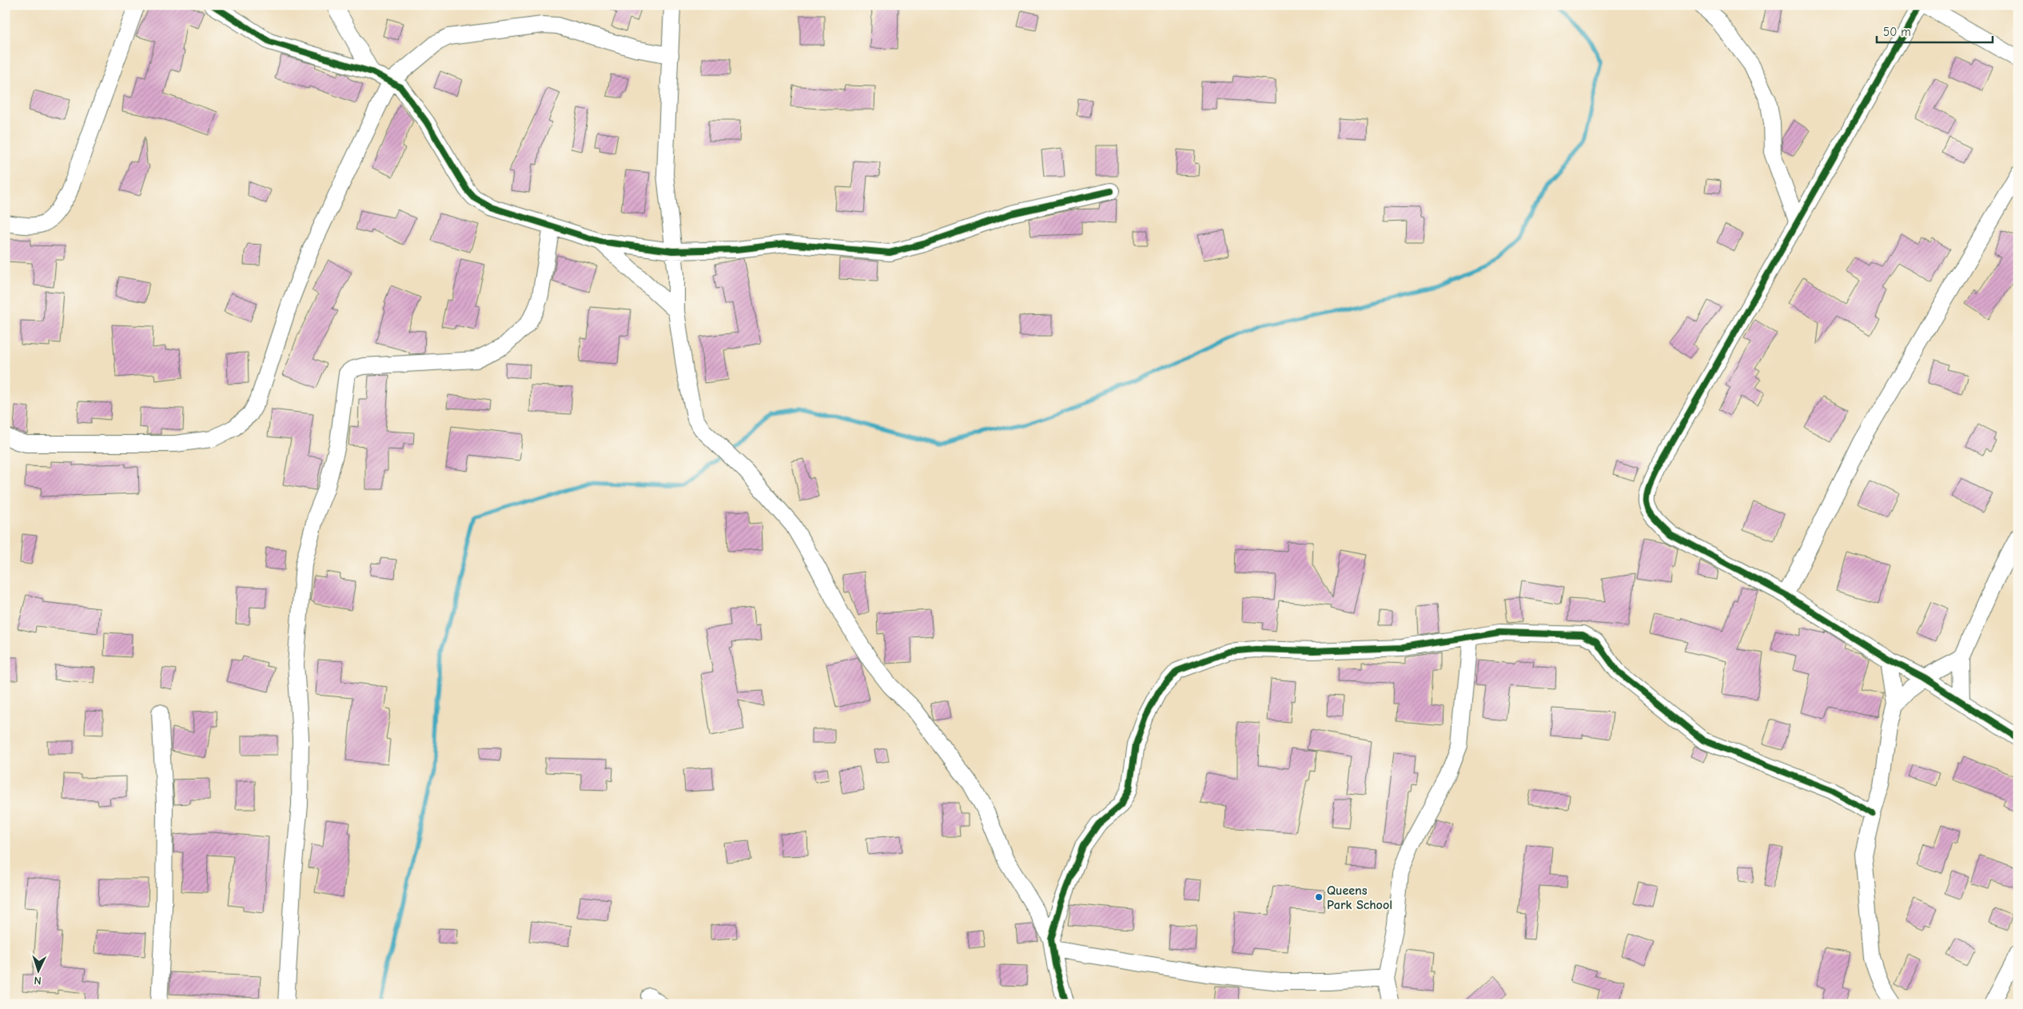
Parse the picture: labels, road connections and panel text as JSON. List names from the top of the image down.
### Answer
{
  "places": ["Queens Park School"],
  "scale_bar": "50 m",
  "north": "bottom"
}
